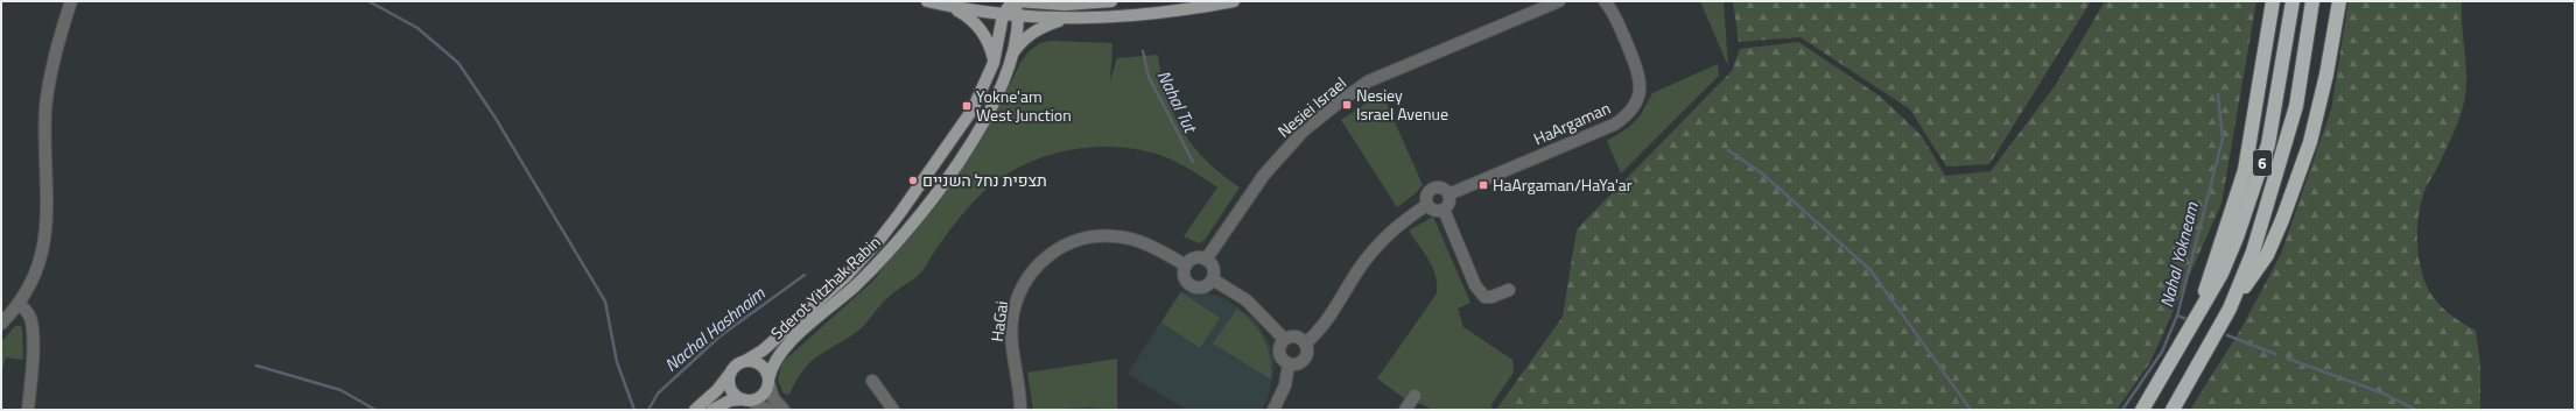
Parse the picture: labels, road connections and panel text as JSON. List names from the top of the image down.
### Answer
{
  "streets": {
    "highway": ["6"],
    "main road": ["Sderot Yitzhak Rabin"],
    "street": ["Nesiei Israel", "HaArgaman", "HaGai"]
  },
  "crossings": [
    ["Nesiei Israel", "HaGai"]
  ],
  "water": ["Nahal Tut", "Nahal Yokneam", "Nachal Hashnaim"],
  "places": {
    "transit": ["Nesiey Israel Avenue", "Yokne'am West Junction", "HaArgaman/HaYa'ar"],
    "other": ["תצפית נחל השניים"]
  }
}
